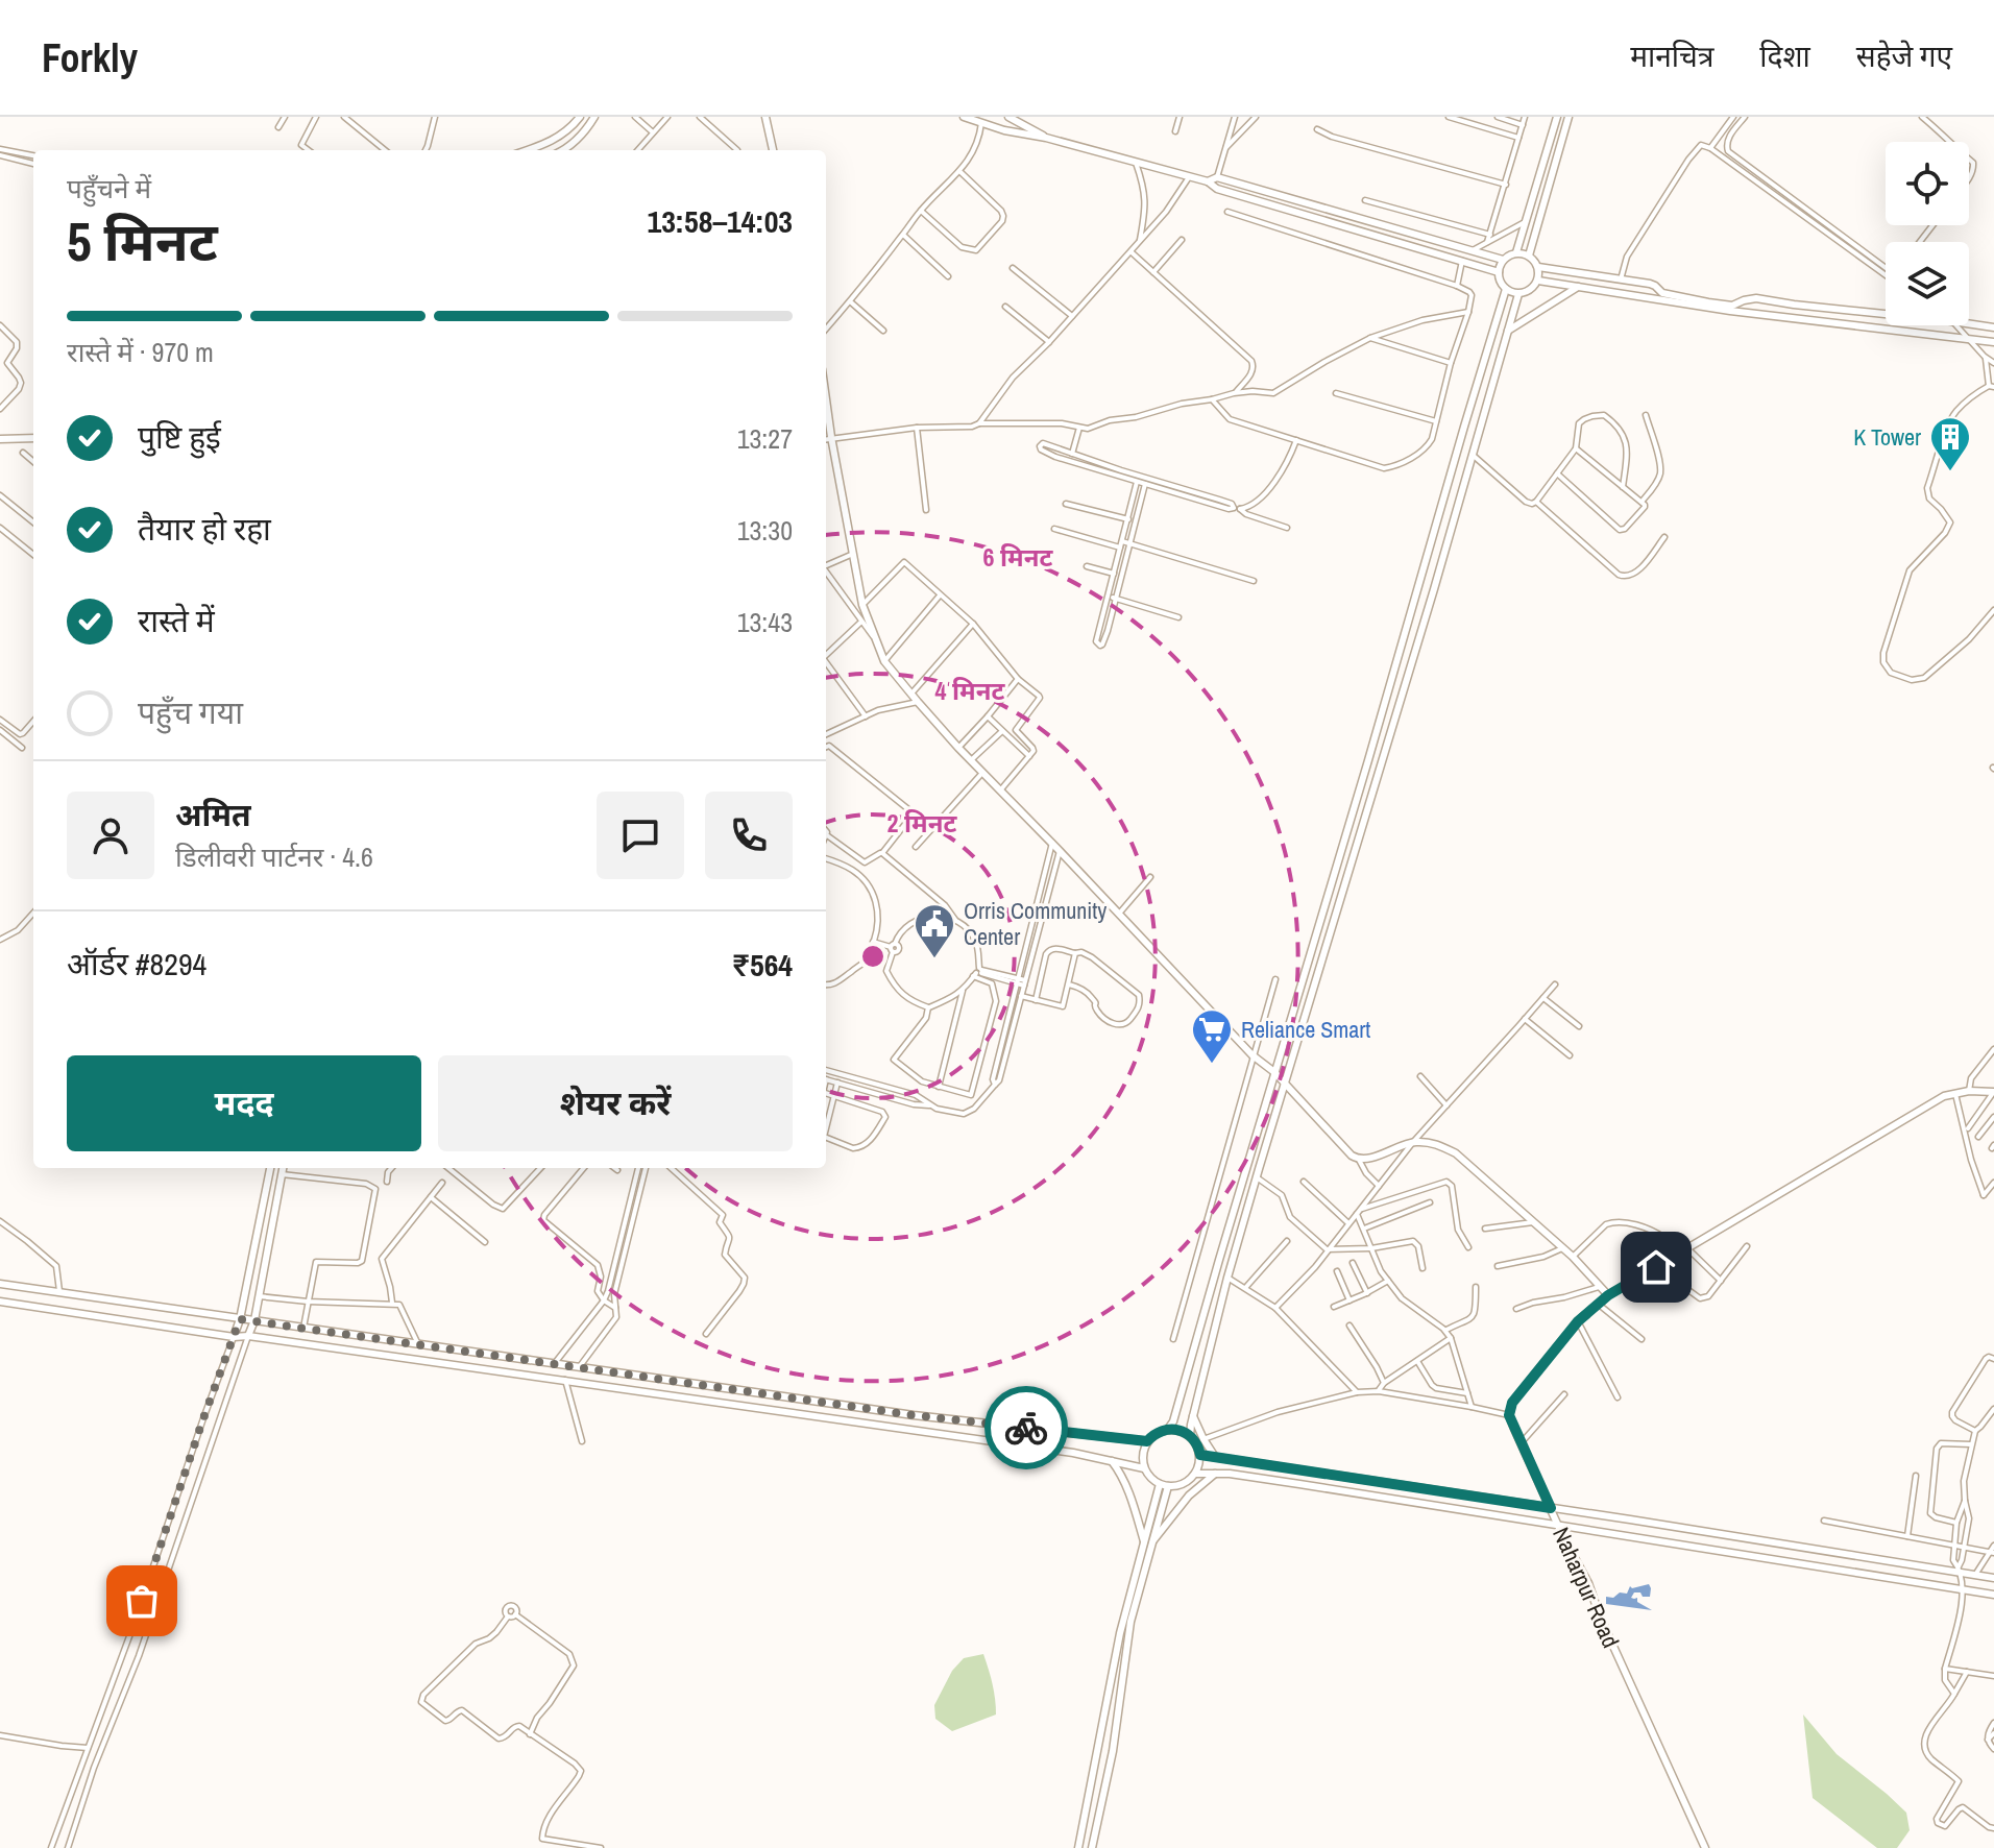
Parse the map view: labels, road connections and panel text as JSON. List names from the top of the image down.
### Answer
{
  "streets": {
    "street": ["Naharpur Road"]
  },
  "places": {
    "building": ["K Tower"],
    "public building": ["Orris Community Center"],
    "supermarket": ["Reliance Smart"]
  },
  "page": {
    "header": "Forkly",
    "nav": ["मानचित्र", "दिशा", "सहेजे गए"],
    "heading": ["5 मिनट", "पहुँचने में", "13:58–14:03"],
    "panel": [
      "अमित",
      "डिलीवरी पार्टनर · 4.6",
      "ऑर्डर #8294",
      "₹564"
    ],
    "bar": "रास्ते में · 970 m",
    "list": [
      ["पुष्टि हुई", "13:27"],
      ["तैयार हो रहा", "13:30"],
      ["रास्ते में", "13:43"],
      "पहुँच गया"
    ],
    "buttons": ["मदद", "शेयर करें"]
  },
  "rings": ["6 मिनट", "4 मिनट", "2 मिनट"]
}
